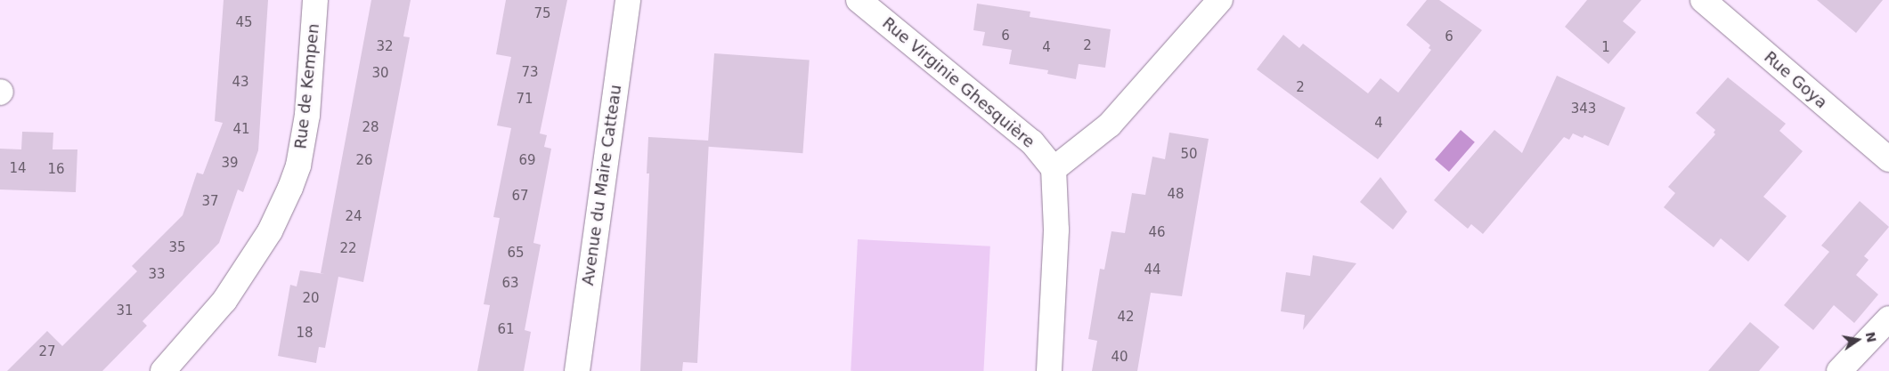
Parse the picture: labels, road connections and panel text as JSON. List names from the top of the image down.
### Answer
{
  "streets": {
    "street": [
      "Rue Goya",
      "Rue Virginie Ghesquière",
      "Rue de Kempen",
      "Avenue du Maire Catteau"
    ]
  },
  "house_numbers": [
    "75",
    "45",
    "6",
    "6",
    "2",
    "32",
    "4",
    "1",
    "73",
    "30",
    "43",
    "2",
    "71",
    "343",
    "4",
    "28",
    "41",
    "50",
    "26",
    "69",
    "39",
    "14",
    "16",
    "48",
    "67",
    "37",
    "24",
    "46",
    "35",
    "22",
    "65",
    "44",
    "33",
    "63",
    "20",
    "31",
    "42",
    "61",
    "18",
    "27",
    "40"
  ],
  "north": "right"
}
